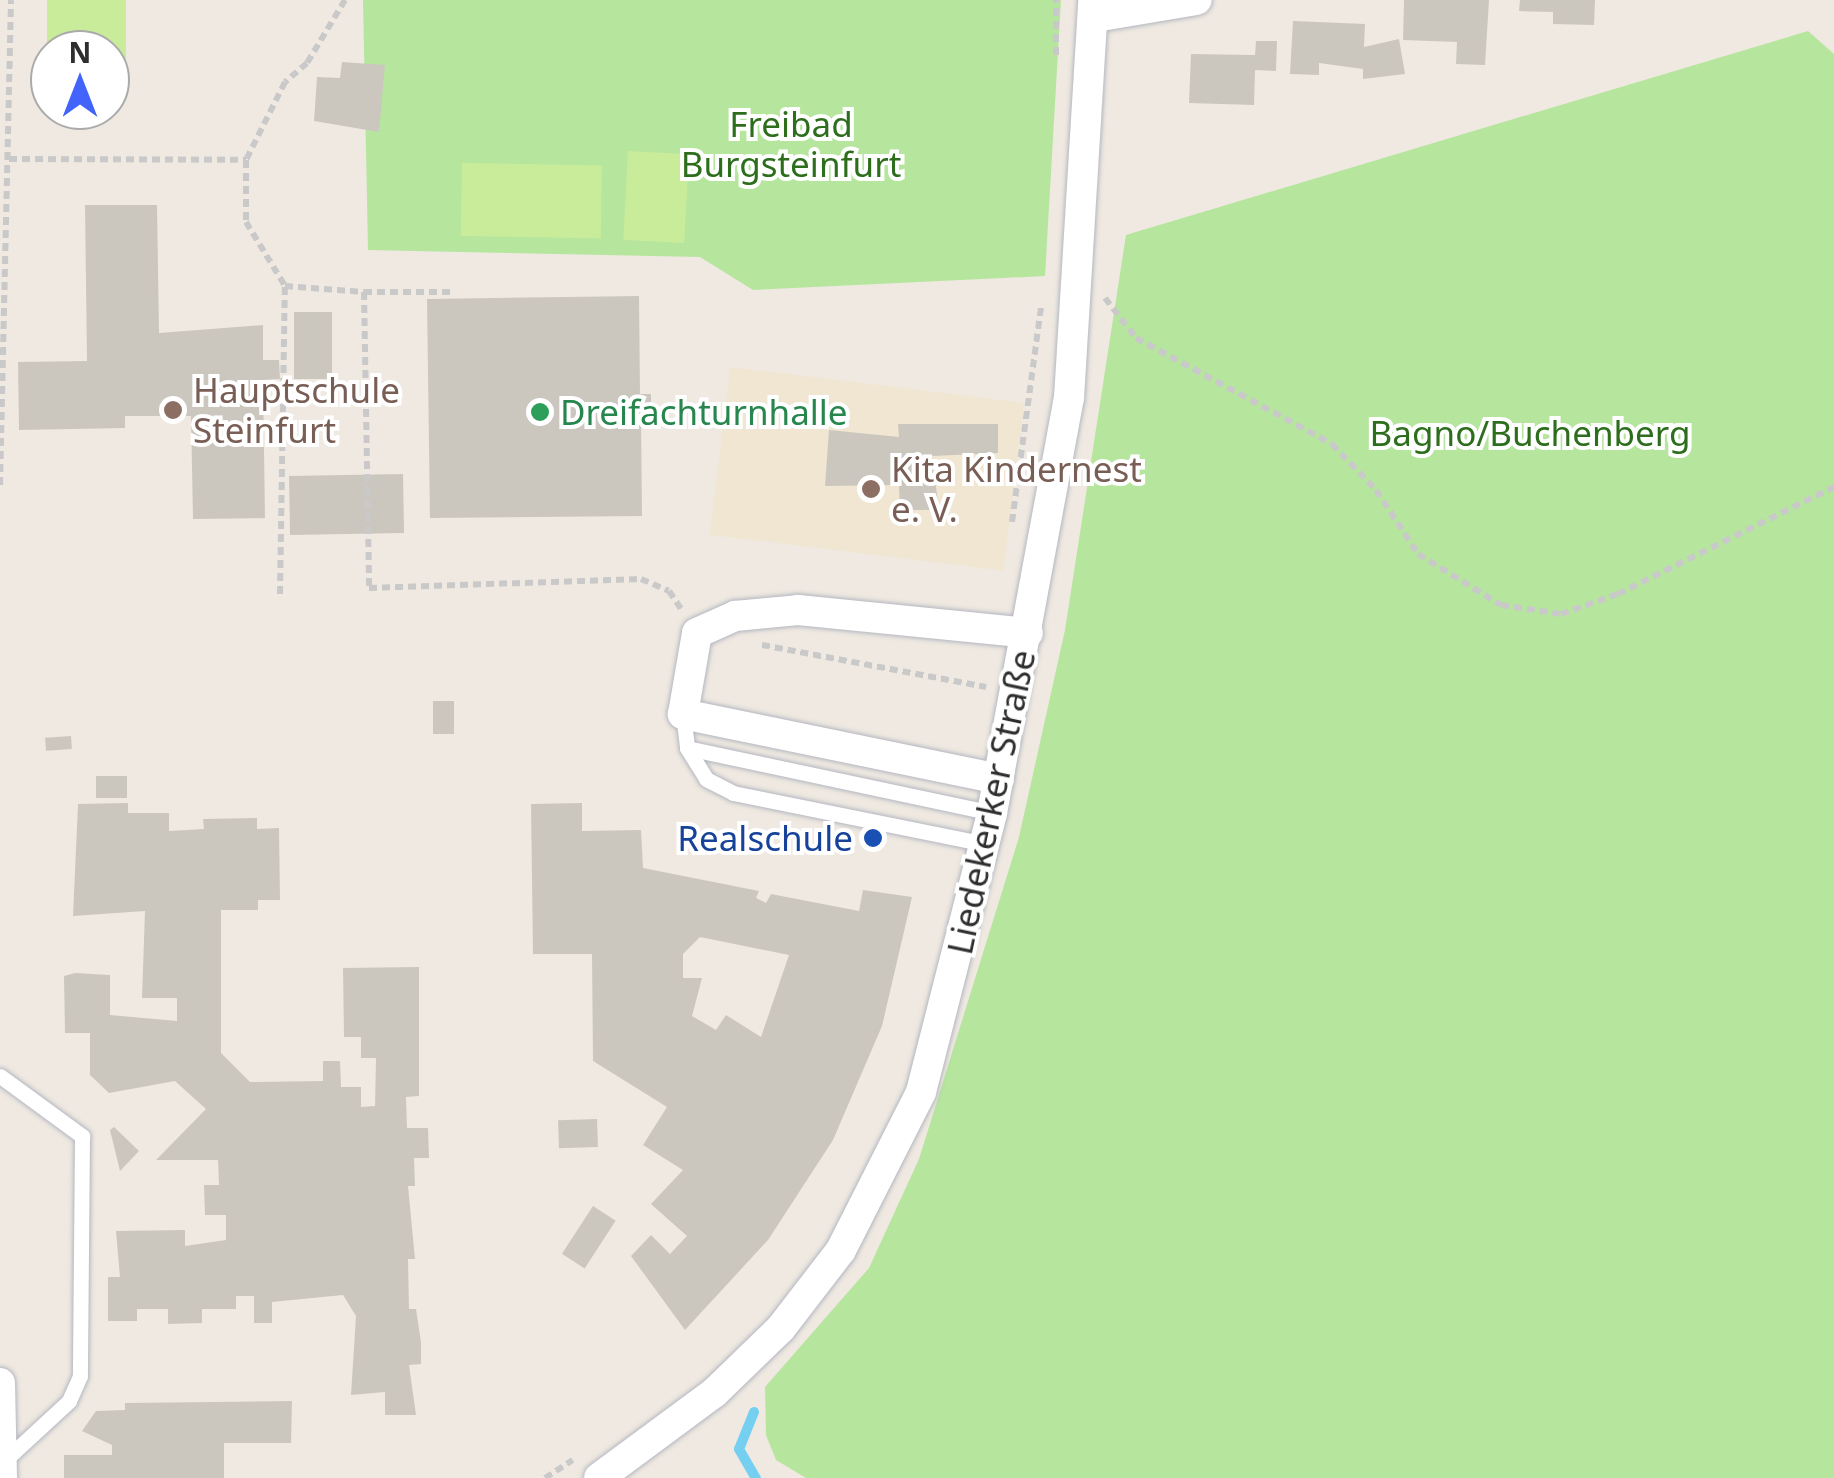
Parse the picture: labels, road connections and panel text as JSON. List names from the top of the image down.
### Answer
{
  "streets": {
    "street": ["Liedekerker Straße"]
  },
  "parks": ["Freibad Burgsteinfurt", "Bagno/Buchenberg"],
  "places": [
    "Hauptschule Steinfurt",
    "Dreifachturnhalle",
    "Kita Kindernest e. V.",
    "Realschule"
  ],
  "north": "top"
}
